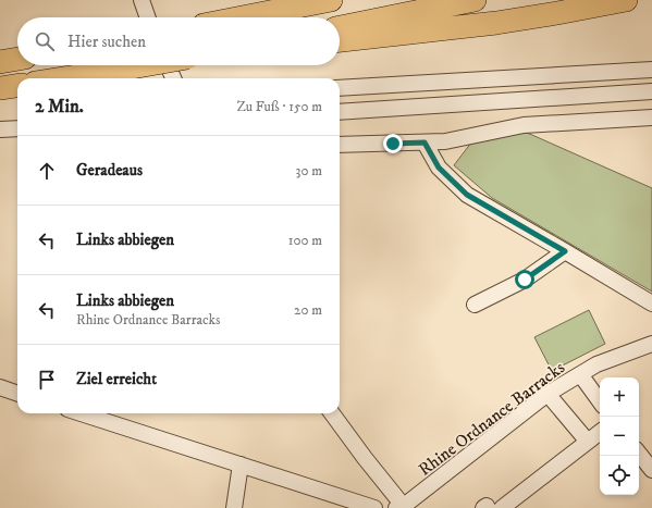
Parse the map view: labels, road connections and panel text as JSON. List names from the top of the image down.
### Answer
{
  "streets": {
    "street": ["Rhine Ordnance Barracks"]
  },
  "page": {
    "search": "Hier suchen",
    "heading": ["2 Min.", "Zu Fuß · 150 m"],
    "list": [
      ["Geradeaus", "30 m"],
      ["Links abbiegen", "100 m"],
      ["Links abbiegen", "Rhine Ordnance Barracks", "20 m"],
      "Ziel erreicht"
    ],
    "map_buttons": ["+", "−"]
  }
}
